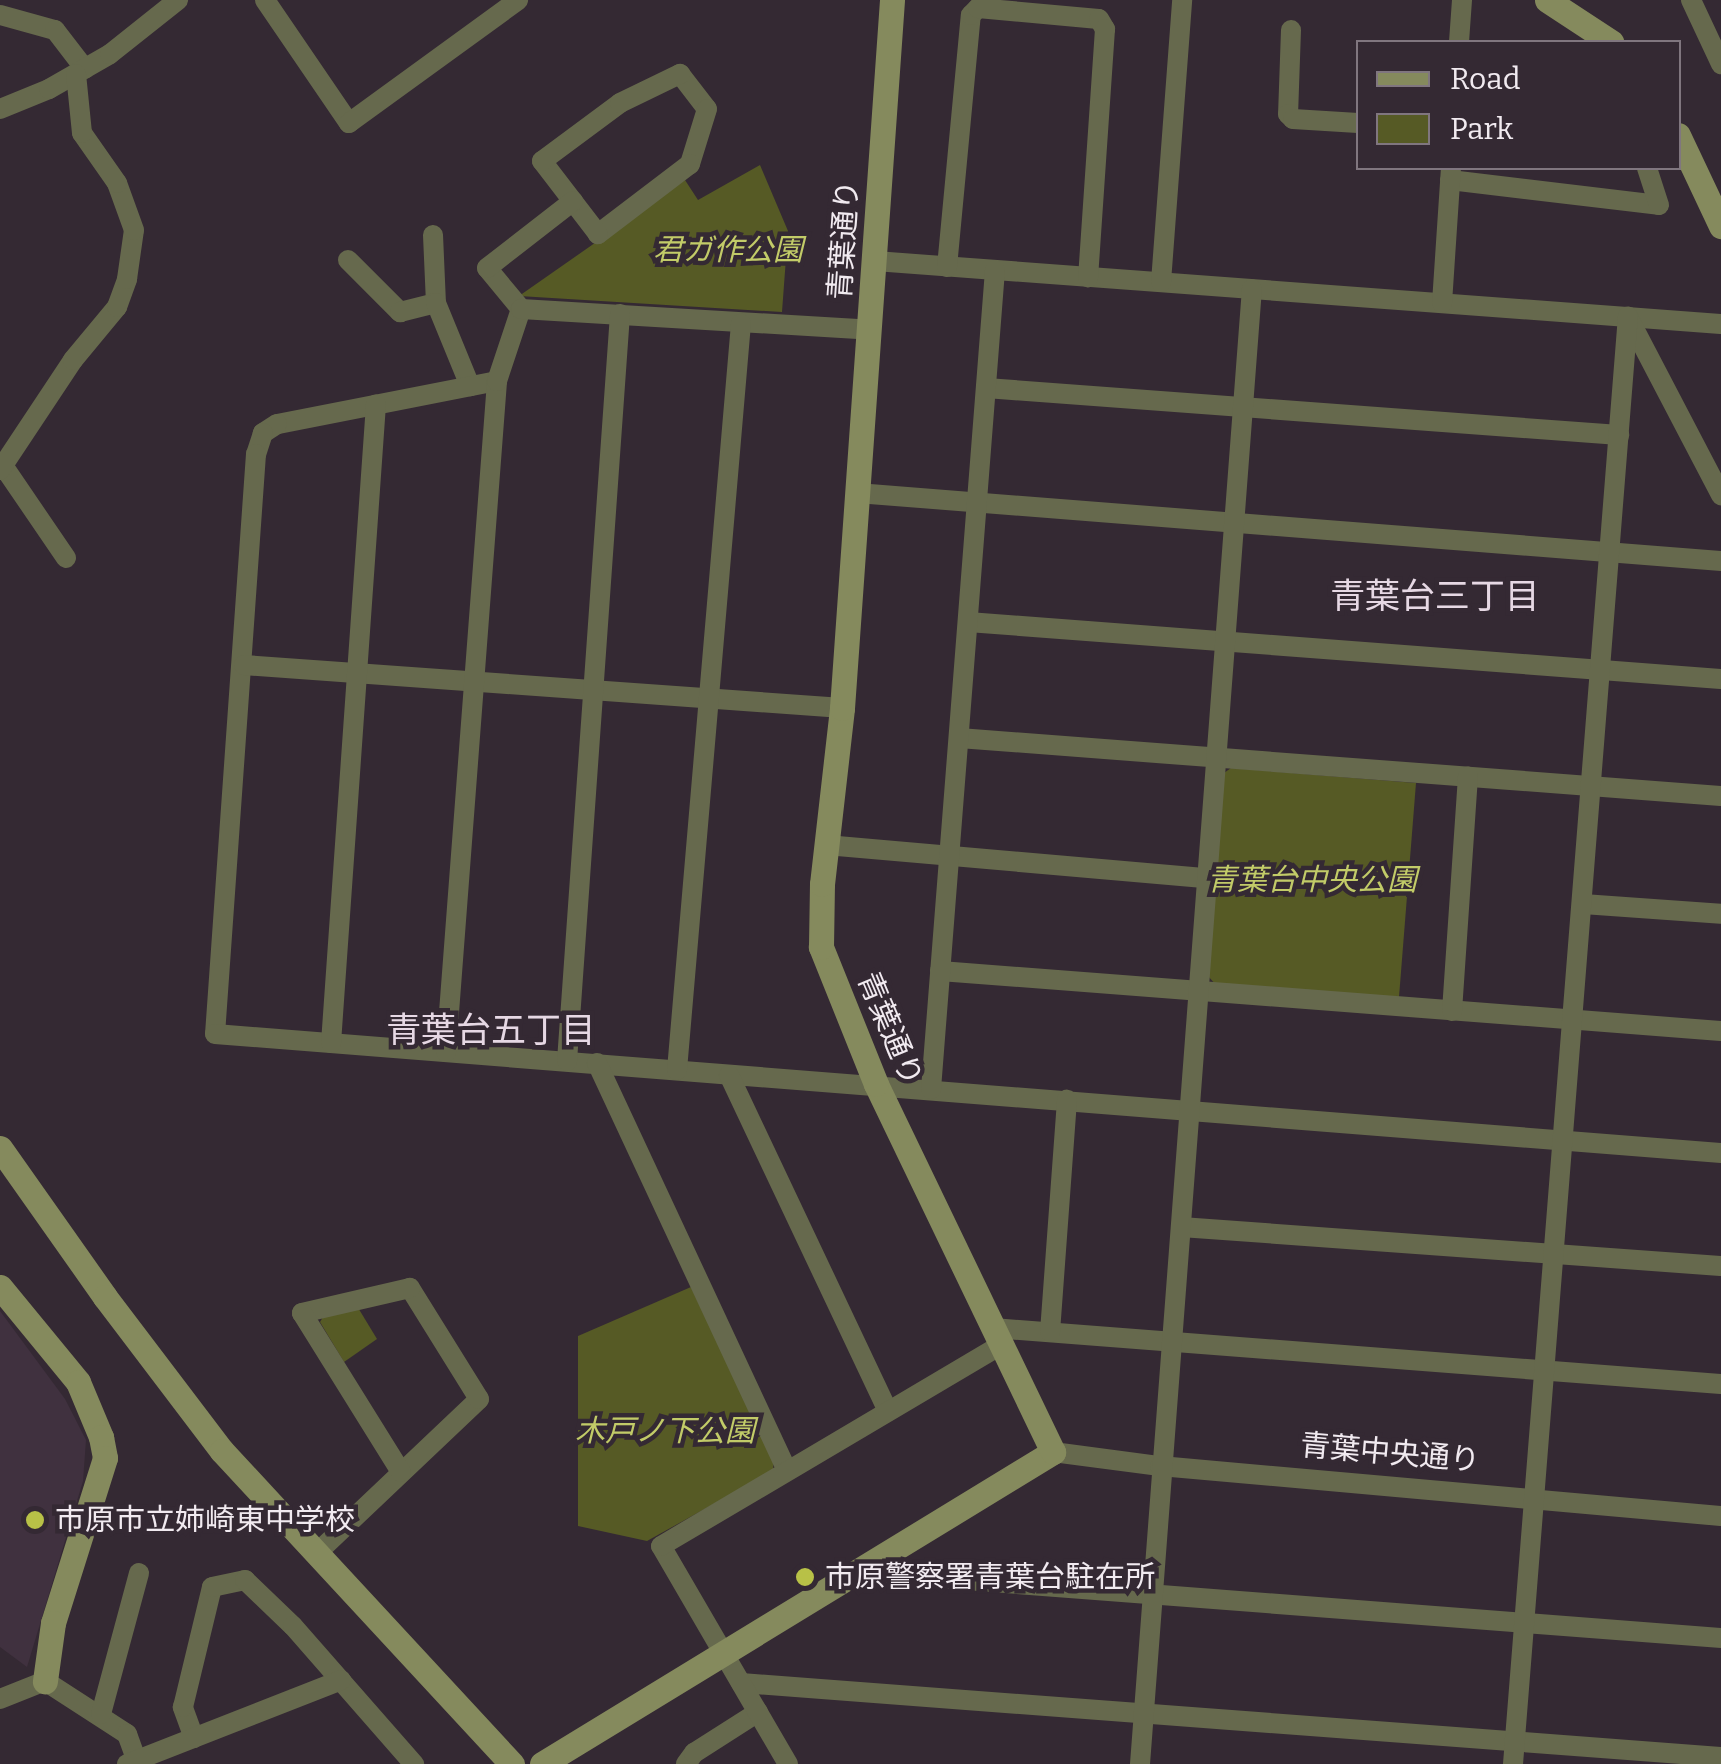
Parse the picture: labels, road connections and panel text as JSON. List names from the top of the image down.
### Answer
{
  "streets": {
    "street": ["青葉通り", "青葉中央通り"]
  },
  "crossings": [
    ["青葉通り", "青葉中央通り"]
  ],
  "districts": ["青葉台三丁目", "青葉台五丁目"],
  "parks": ["君ガ作公園", "青葉台中央公園", "木戸ノ下公園"],
  "places": ["市原市立姉崎東中学校", "市原警察署青葉台駐在所"],
  "legend": ["Road", "Park"]
}
